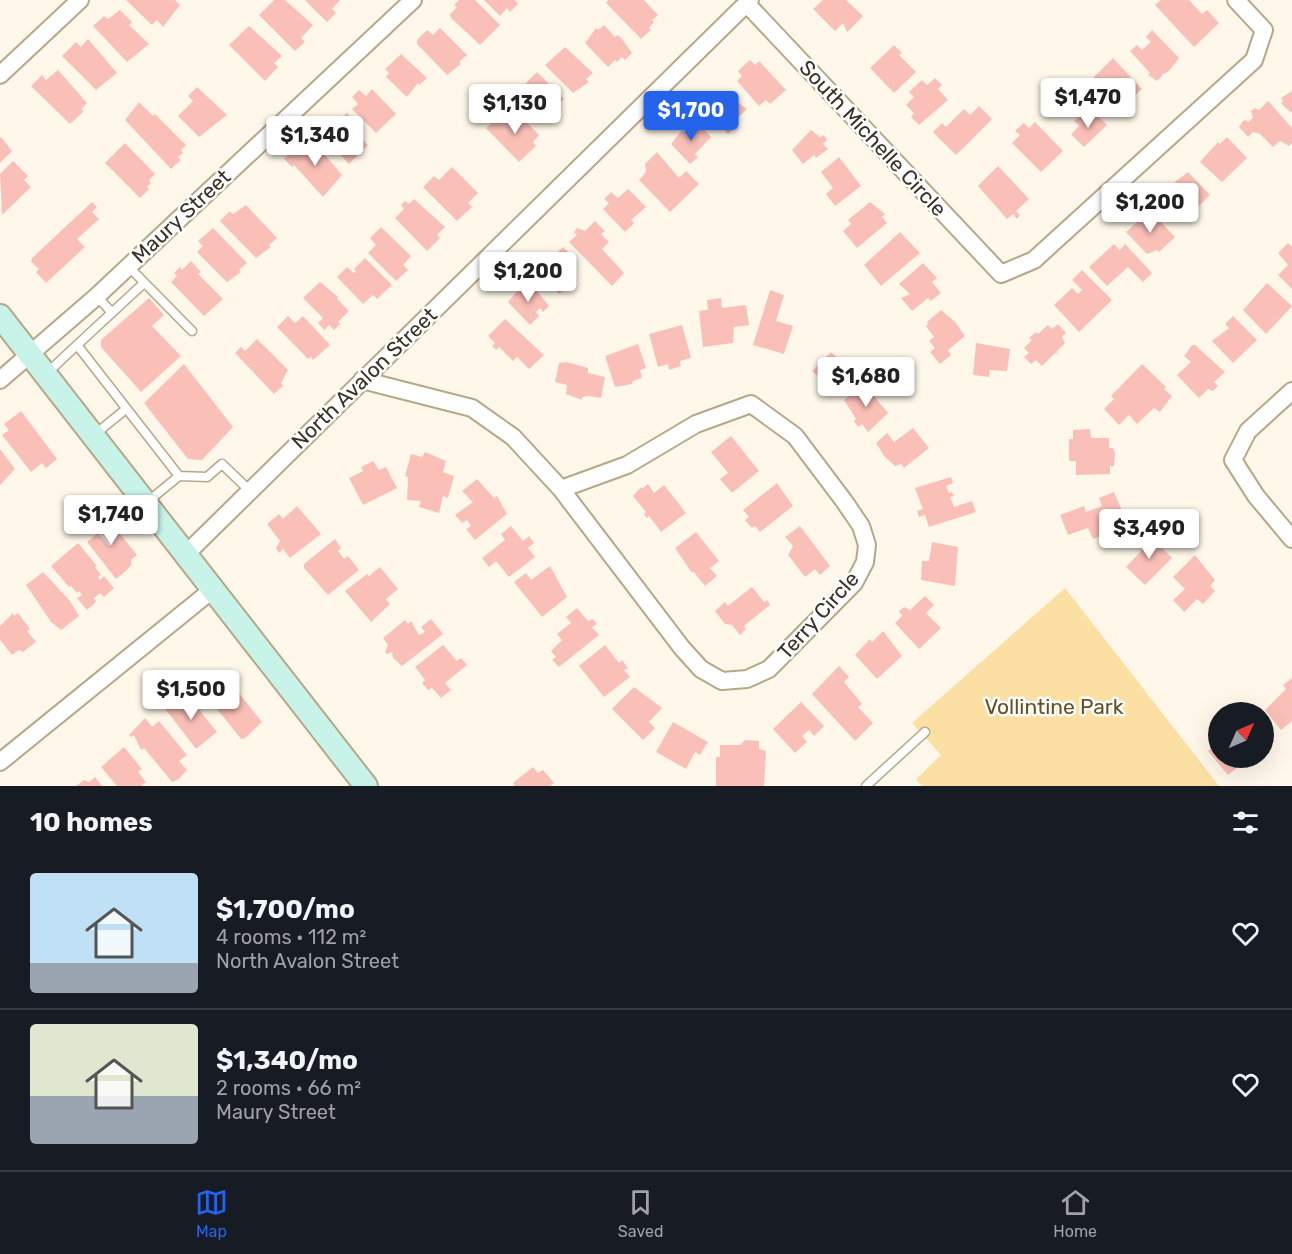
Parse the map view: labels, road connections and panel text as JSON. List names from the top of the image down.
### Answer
{
  "streets": {
    "street": [
      "South Michelle Circle",
      "Maury Street",
      "North Avalon Street",
      "Terry Circle"
    ]
  },
  "crossings": [
    ["South Michelle Circle", "North Avalon Street"],
    ["North Avalon Street", "Terry Circle"]
  ],
  "parks": ["Vollintine Park"],
  "north": "top right",
  "page": {
    "price": [
      "$1,470",
      "$1,130",
      "$1,700",
      "$1,340",
      "$1,200",
      "$1,200",
      "$1,680",
      "$1,740",
      "$3,490",
      "$1,500"
    ],
    "heading": "10 homes",
    "list": [
      {
        "name": "$1,700/mo",
        "note": "4 rooms · 112 m² · North Avalon Street"
      },
      {
        "name": "$1,340/mo",
        "note": "2 rooms · 66 m² · Maury Street"
      }
    ],
    "tabs": ["Map", "Saved", "Home"]
  }
}
